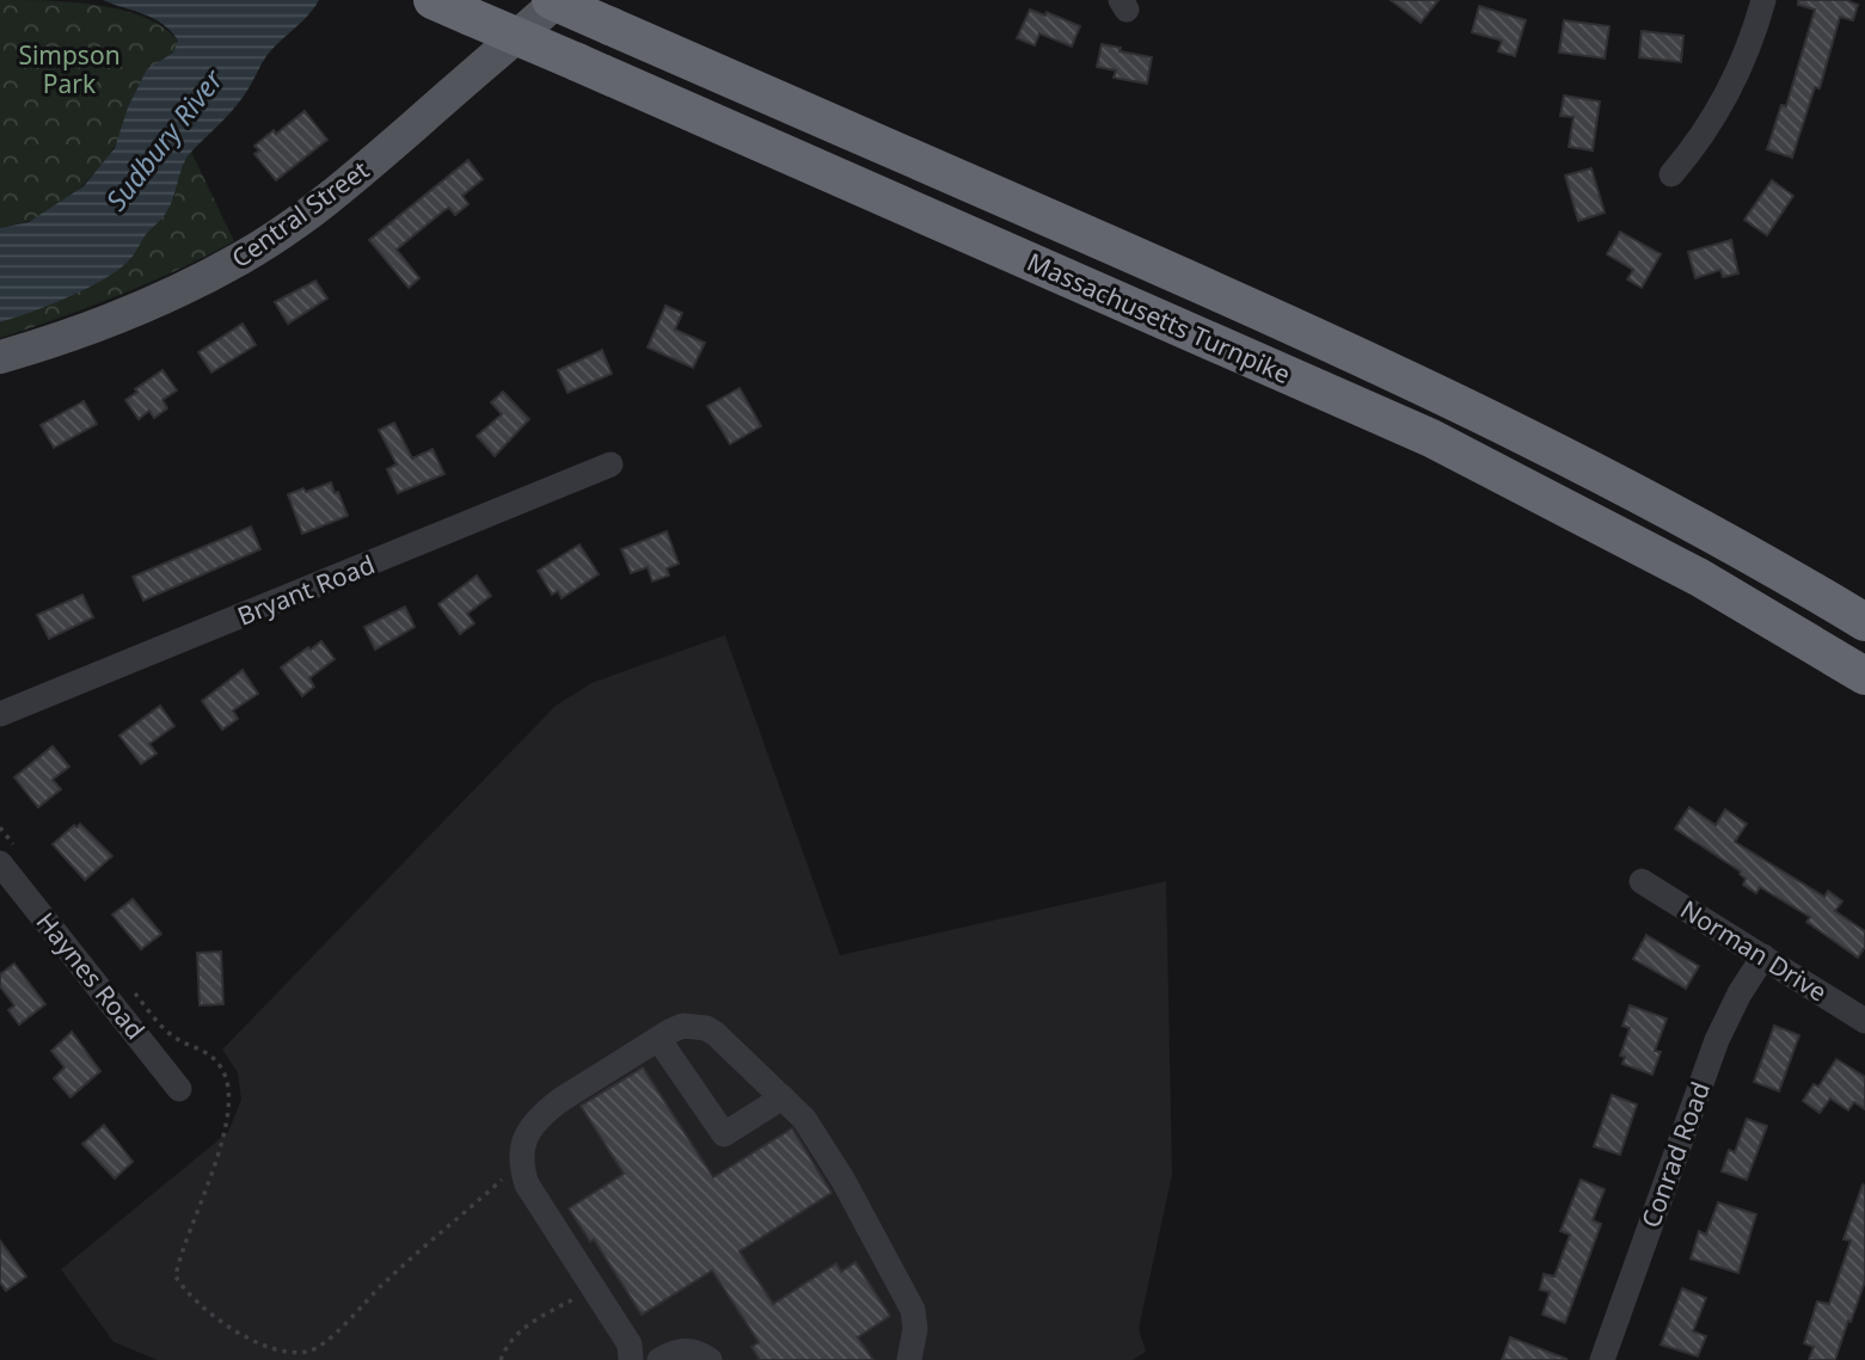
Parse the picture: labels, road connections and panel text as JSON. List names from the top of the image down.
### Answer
{
  "streets": {
    "highway": ["Massachusetts Turnpike"],
    "main road": ["Central Street"],
    "street": [
      "Bryant Road",
      "Norman Drive",
      "Haynes Road",
      "Conrad Road"
    ]
  },
  "crossings": [
    ["Norman Drive", "Conrad Road"]
  ],
  "water": ["Sudbury River"],
  "parks": ["Simpson Park"]
}
